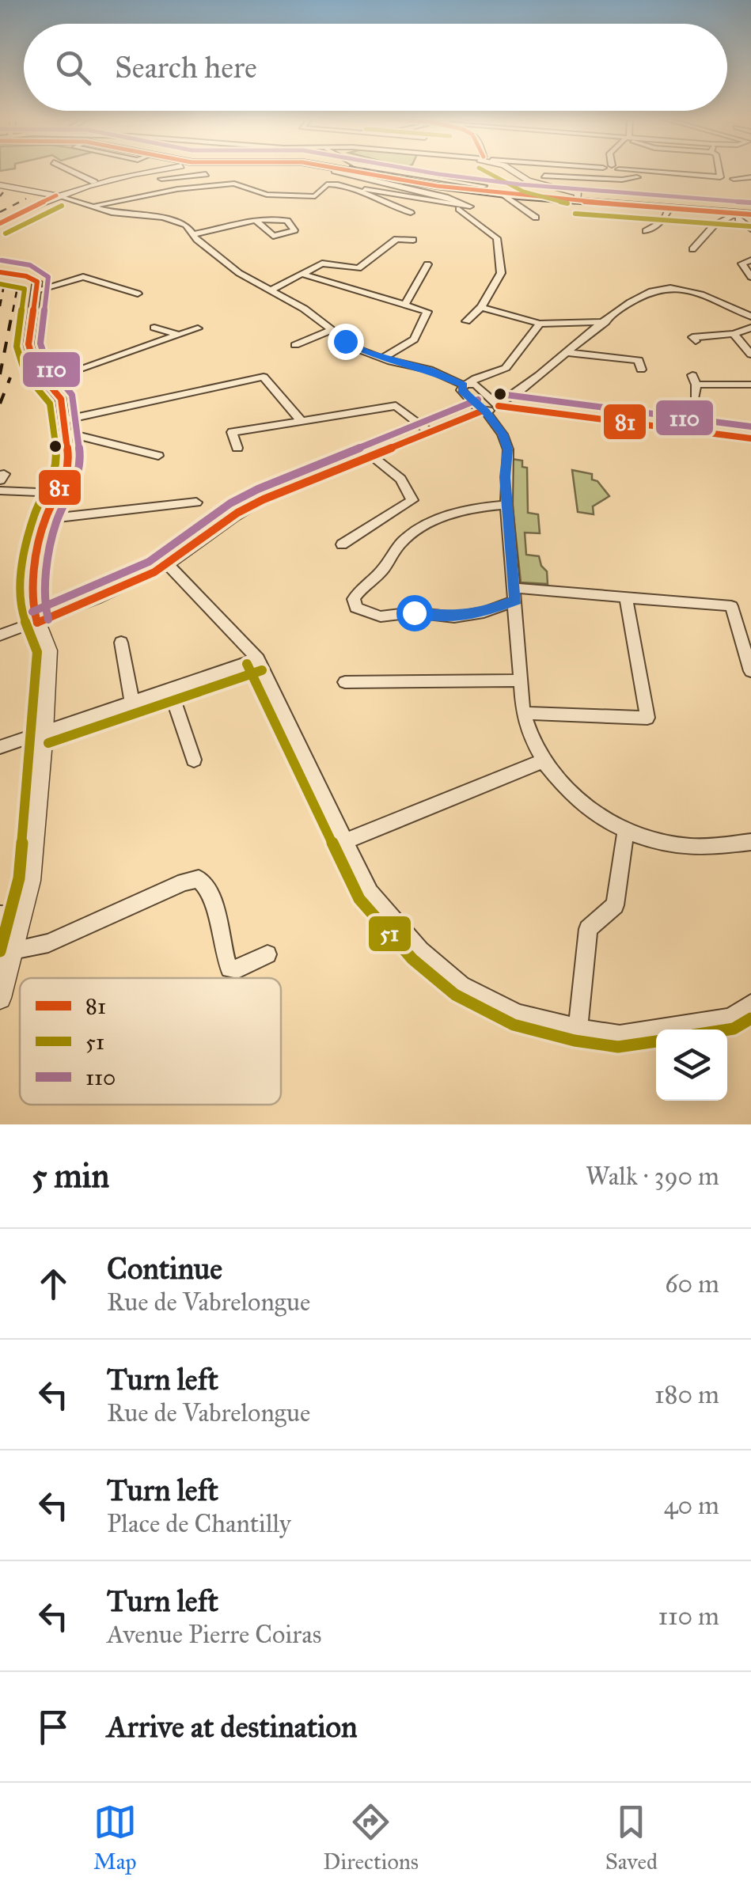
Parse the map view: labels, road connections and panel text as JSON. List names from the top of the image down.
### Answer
{
  "lines": ["transit line 81", "transit line 51", "transit line 110"],
  "legend": ["81", "51", "110"],
  "page": {
    "search": "Search here",
    "heading": ["5 min", "Walk · 390 m"],
    "list": [
      ["Continue", "Rue de Vabrelongue", "60 m"],
      ["Turn left", "Rue de Vabrelongue", "180 m"],
      ["Turn left", "Place de Chantilly", "40 m"],
      ["Turn left", "Avenue Pierre Coiras", "110 m"],
      "Arrive at destination"
    ],
    "nav": ["Map", "Directions", "Saved"]
  }
}
